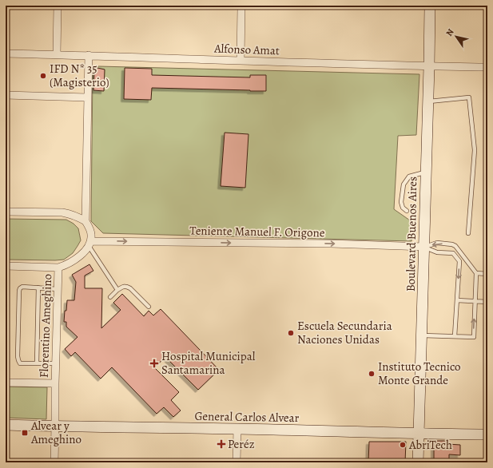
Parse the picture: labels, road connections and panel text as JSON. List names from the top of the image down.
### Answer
{
  "streets": {
    "street": [
      "Alfonso Amat",
      "Teniente Manuel F. Origone",
      "Boulevard Buenos Aires",
      "Florentino Ameghino",
      "General Carlos Alvear"
    ]
  },
  "crossings": [
    ["Alfonso Amat", "Boulevard Buenos Aires"],
    ["Teniente Manuel F. Origone", "Boulevard Buenos Aires"],
    ["Teniente Manuel F. Origone", "Florentino Ameghino"],
    ["Boulevard Buenos Aires", "General Carlos Alvear"],
    ["Florentino Ameghino", "General Carlos Alvear"]
  ],
  "one_way": ["Teniente Manuel F. Origone"],
  "places": {
    "other": [
      "IFD N* 35 (Magisterio)",
      "Escuela Secundaria Naciones Unidas",
      "Instituto Tecnico Monte Grande",
      "AbriTech"
    ],
    "health": ["Hospital Municipal Santamarina", "Peréz"],
    "transit": ["Alvear y Ameghino"]
  },
  "north": "top left"
}
